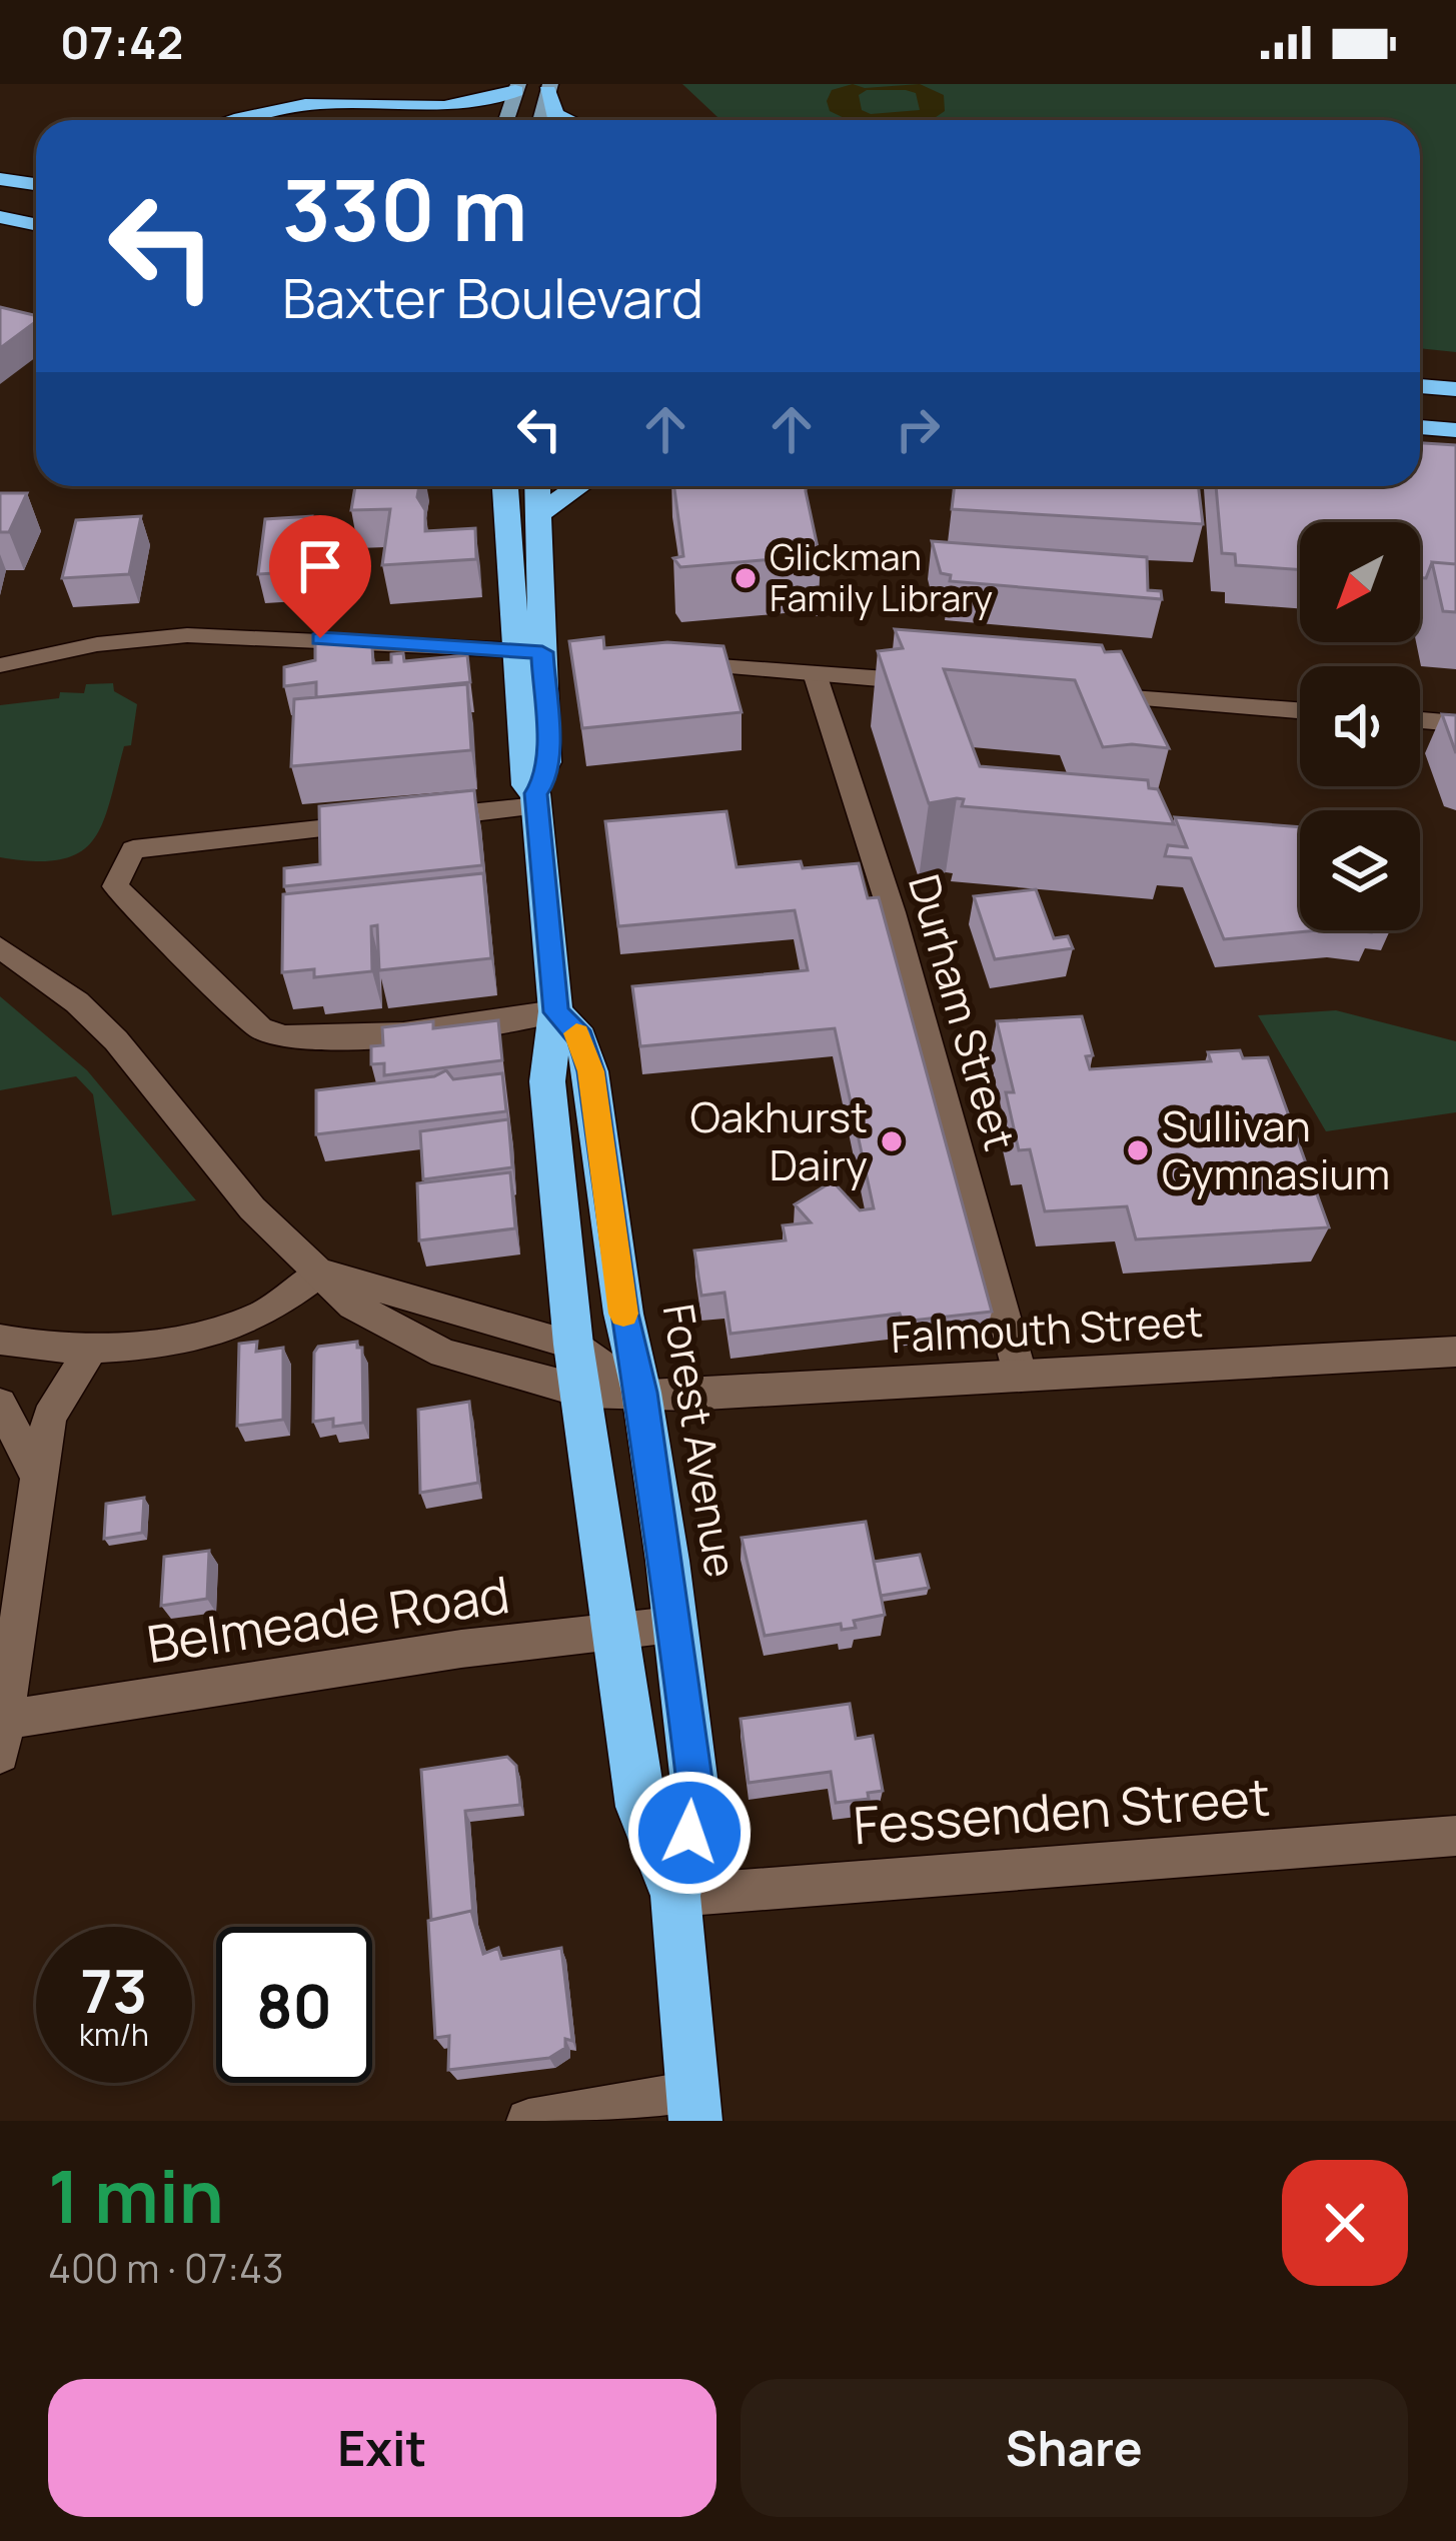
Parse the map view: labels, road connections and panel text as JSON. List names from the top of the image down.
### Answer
{
  "streets": {
    "highway": ["Forest Avenue"],
    "street": [
      "Durham Street",
      "Falmouth Street",
      "Belmeade Road",
      "Fessenden Street"
    ]
  },
  "crossings": [
    ["Durham Street", "Falmouth Street"],
    ["Falmouth Street", "Forest Avenue"],
    ["Forest Avenue", "Belmeade Road"],
    ["Forest Avenue", "Fessenden Street"]
  ],
  "places": ["Glickman Family Library", "Oakhurst Dairy", "Sullivan Gymnasium"],
  "north": "bottom left",
  "page": {
    "status": "07:42",
    "turn": ["330 m", "Baxter Boulevard"],
    "speed": "73 km/h",
    "limit": "80",
    "heading": ["1 min", "400 m · 07:43"],
    "buttons": ["Exit", "Share"]
  }
}
